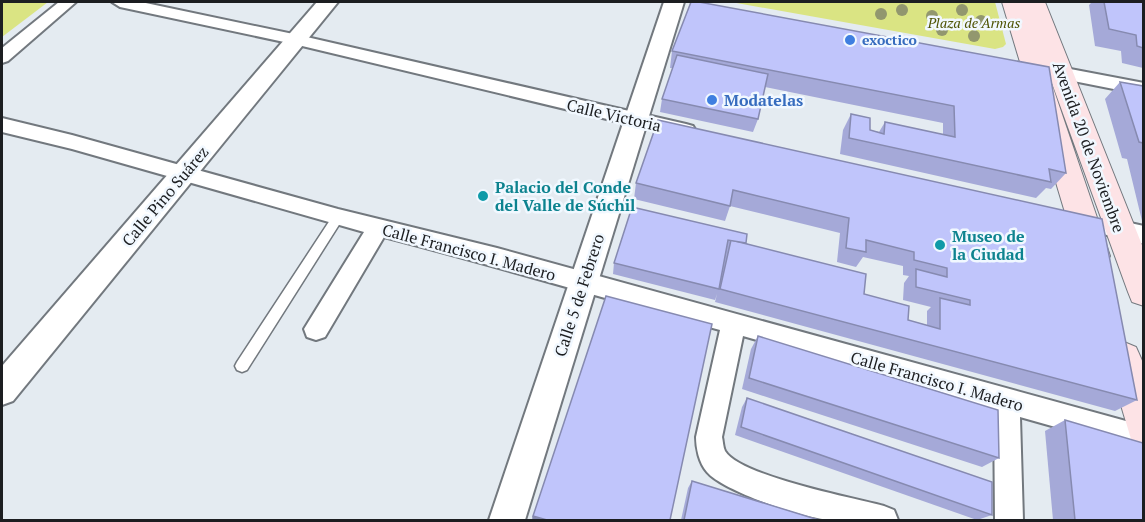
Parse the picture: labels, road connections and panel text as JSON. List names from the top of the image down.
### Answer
{
  "streets": {
    "main road": ["Avenida 20 de Noviembre"],
    "street": [
      "Calle Victoria",
      "Calle Pino Suárez",
      "Calle Francisco I. Madero",
      "Calle 5 de Febrero"
    ]
  },
  "crossings": [
    ["Calle Victoria", "Calle Pino Suárez"],
    ["Calle Victoria", "Calle 5 de Febrero"],
    ["Calle Pino Suárez", "Calle Francisco I. Madero"],
    ["Calle Francisco I. Madero", "Calle 5 de Febrero"]
  ],
  "parks": ["Plaza de Armas"],
  "places": [
    "exoctico",
    "Modatelas",
    "Palacio del Conde del Valle de Súchil",
    "Museo de la Ciudad"
  ]
}
